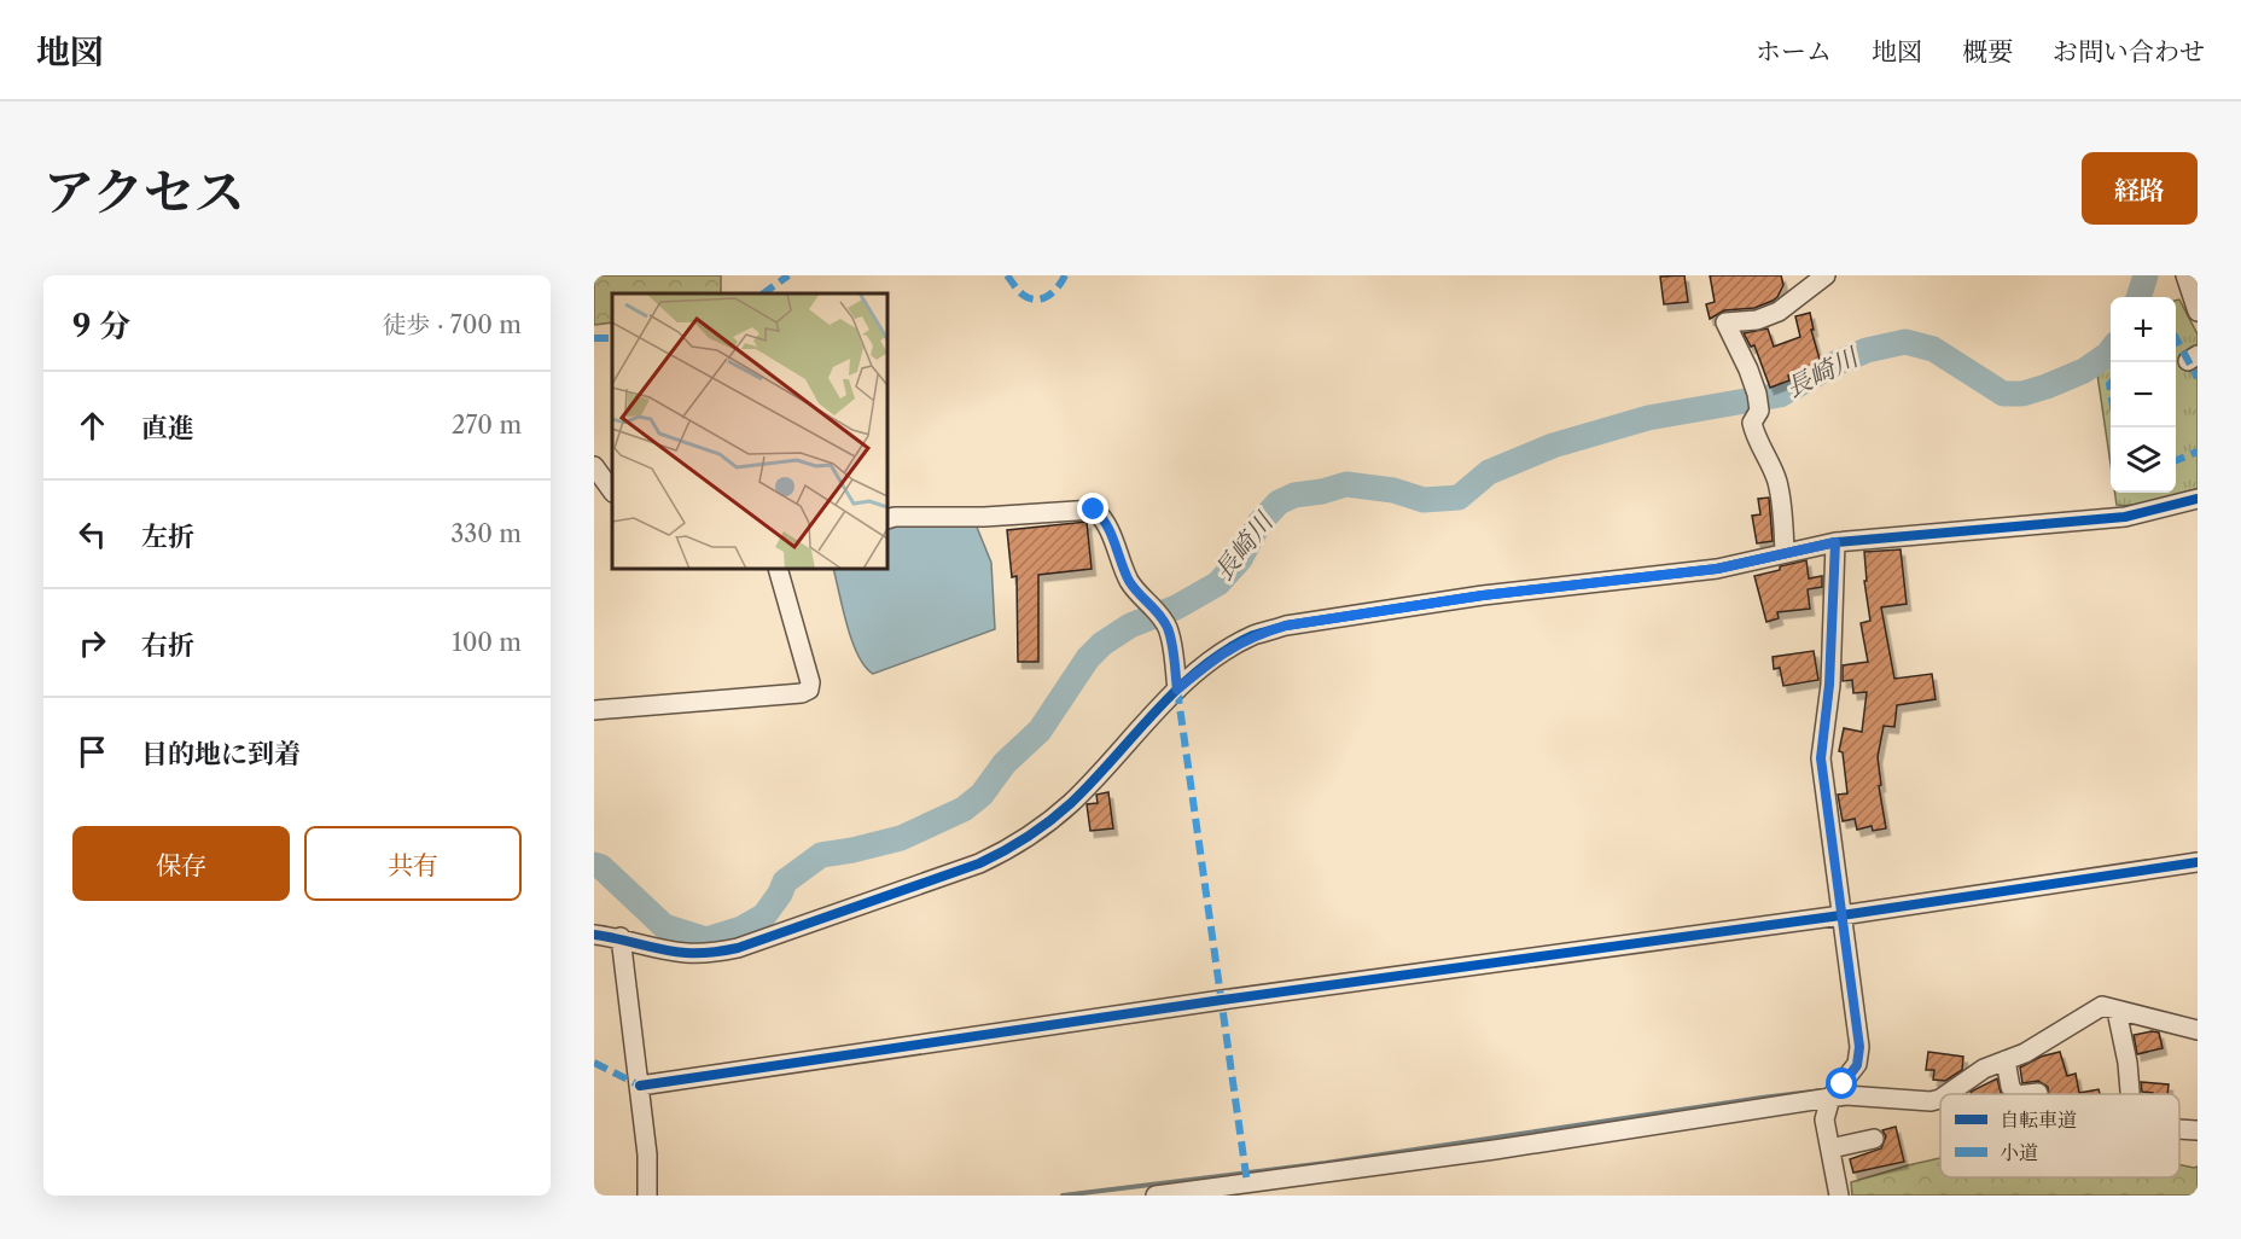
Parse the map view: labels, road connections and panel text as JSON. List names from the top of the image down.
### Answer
{
  "water": ["長崎川"],
  "legend": ["自転車道", "小道"],
  "page": {
    "header": "地図",
    "nav": [
      "ホーム",
      "地図",
      "概要",
      "お問い合わせ"
    ],
    "title": "アクセス",
    "buttons": [
      "経路",
      ["保存", "共有"]
    ],
    "heading": ["9 分", "徒歩 · 700 m"],
    "map_buttons": ["+", "−"],
    "list": [
      ["直進", "270 m"],
      ["左折", "330 m"],
      ["右折", "100 m"],
      "目的地に到着"
    ]
  }
}
